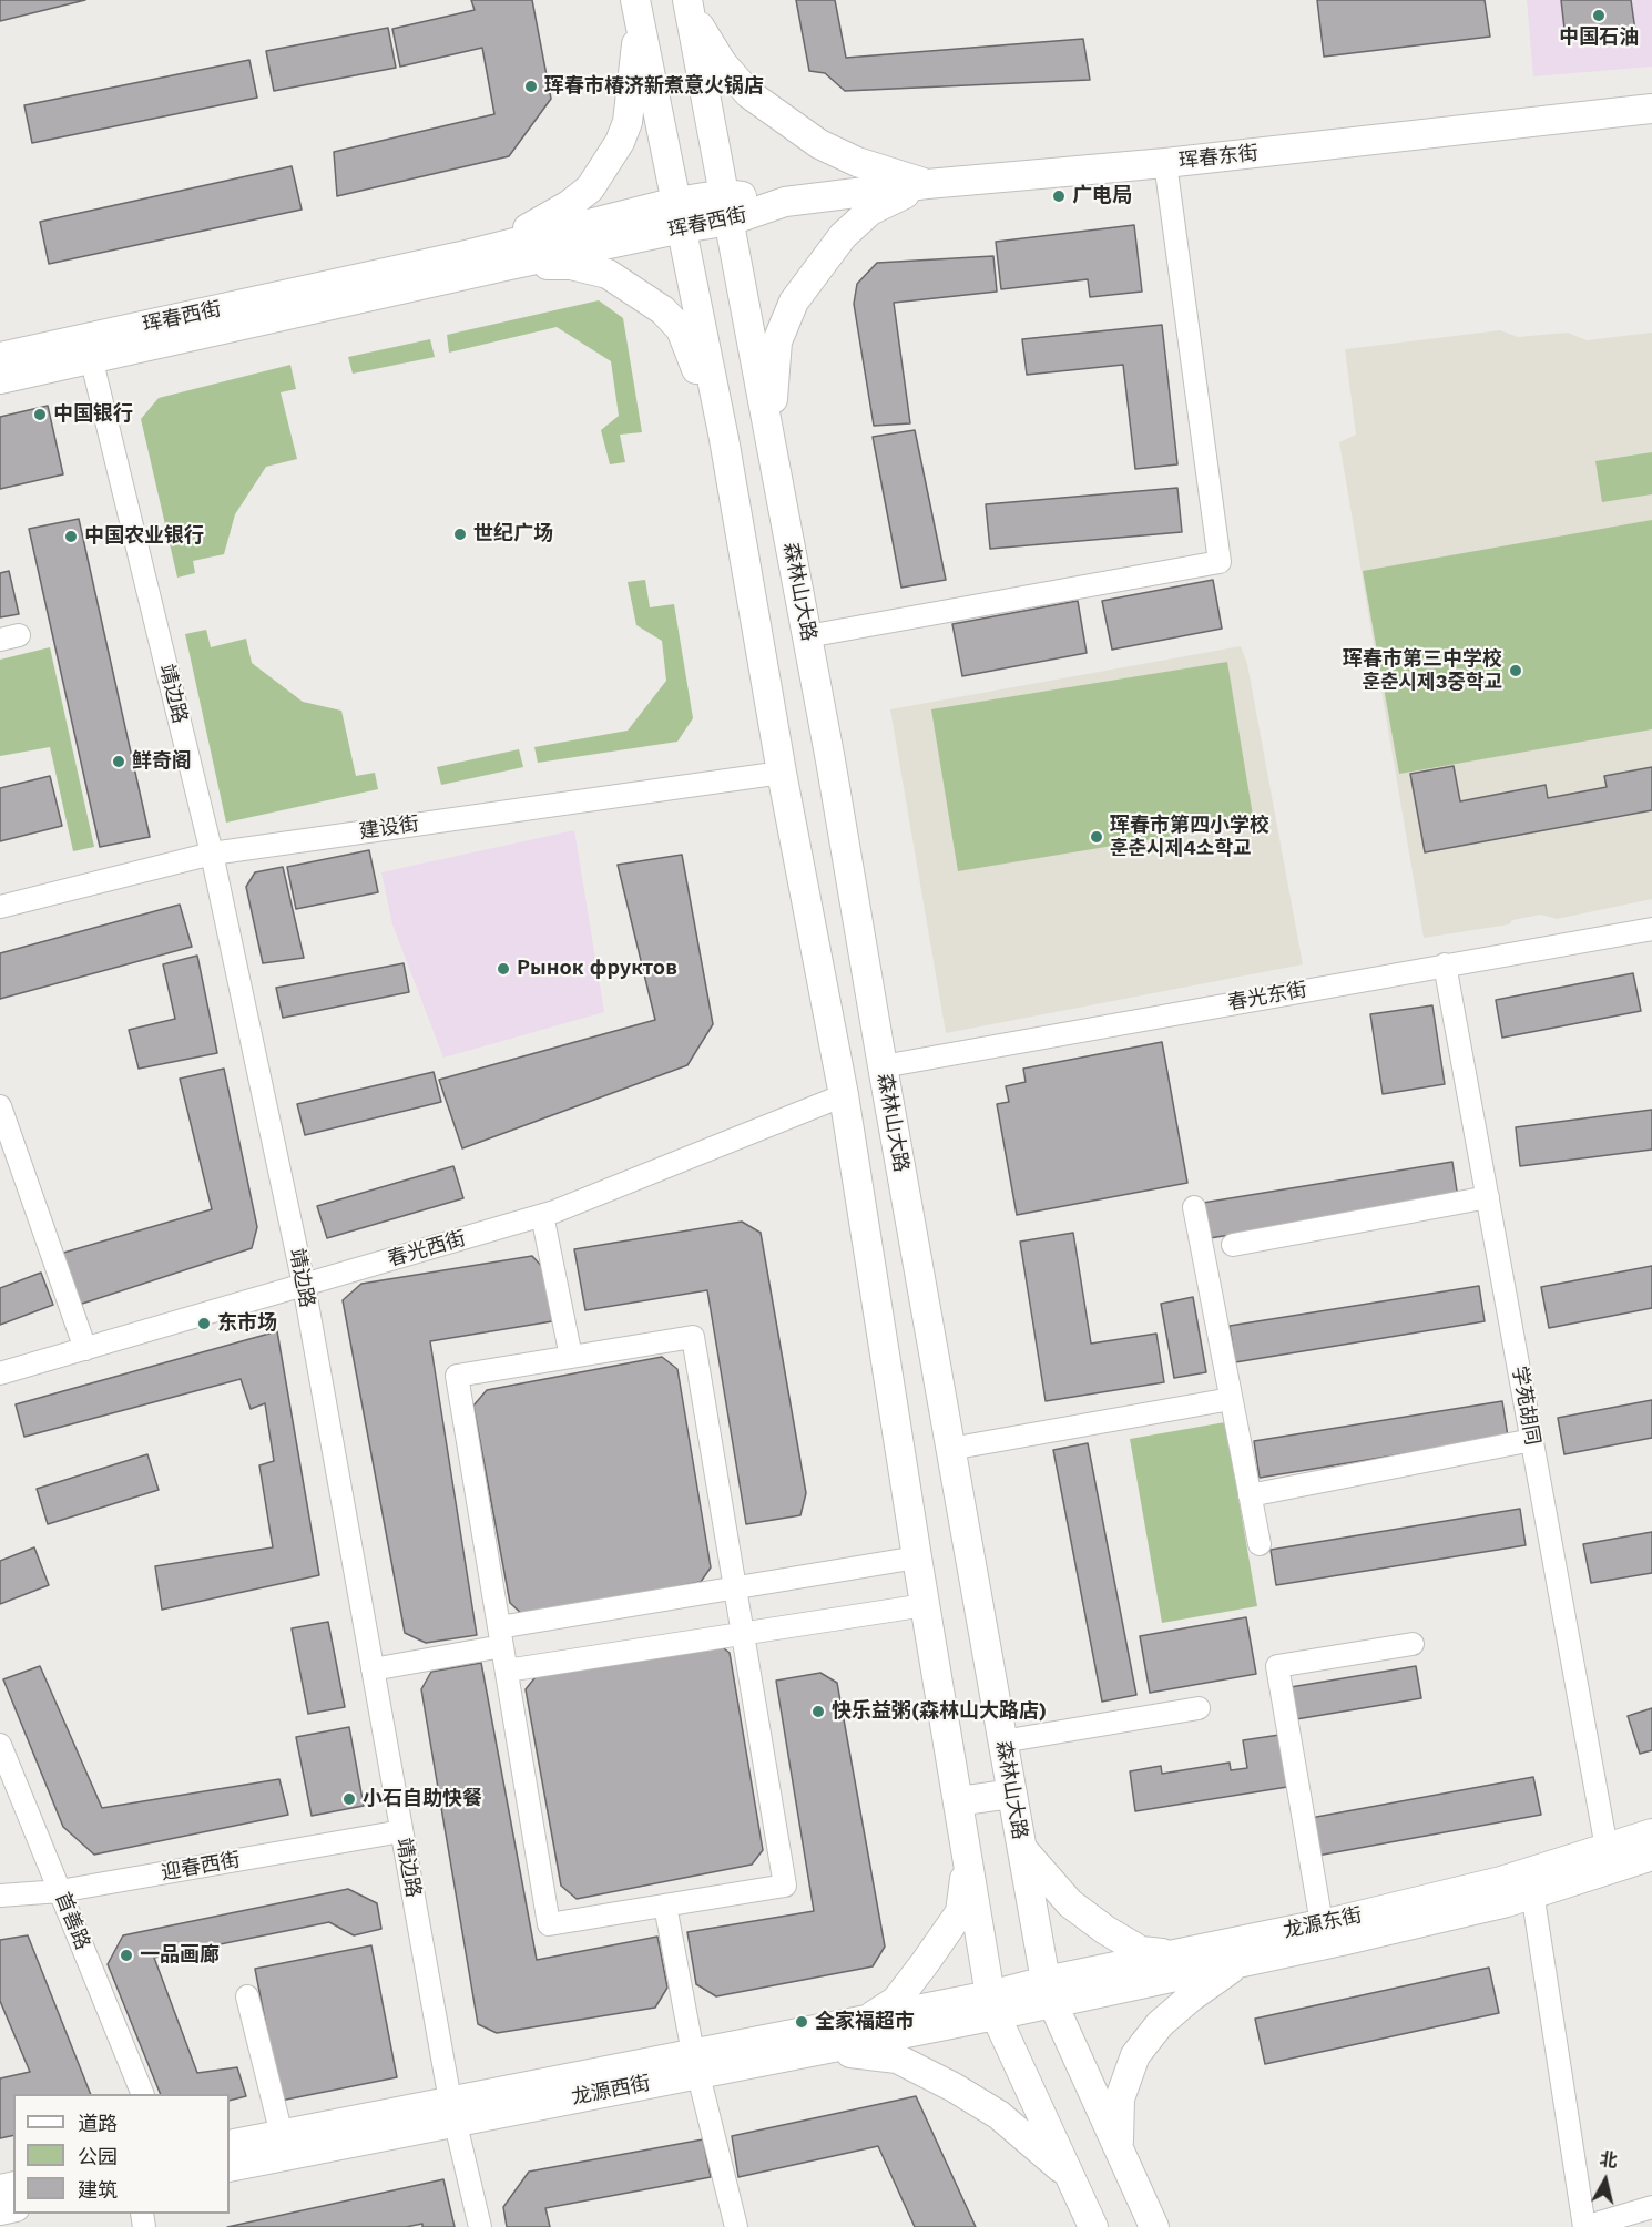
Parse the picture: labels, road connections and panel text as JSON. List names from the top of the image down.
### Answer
{
  "streets": {
    "main road": [
      "珲春东街",
      "珲春西街",
      "森林山大路",
      "龙源东街",
      "龙源西街"
    ],
    "street": [
      "靖边路",
      "建设街",
      "春光东街",
      "春光西街",
      "学苑胡同",
      "迎春西街",
      "首善路"
    ]
  },
  "crossings": [
    ["珲春东街", "珲春西街"],
    ["珲春西街", "森林山大路"],
    ["珲春西街", "靖边路"],
    ["森林山大路", "春光东街"],
    ["森林山大路", "龙源东街"],
    ["靖边路", "建设街"],
    ["靖边路", "春光西街"],
    ["靖边路", "迎春西街"],
    ["靖边路", "龙源西街"],
    ["春光东街", "学苑胡同"],
    ["学苑胡同", "龙源东街"],
    ["迎春西街", "首善路"],
    ["龙源东街", "龙源西街"]
  ],
  "places": [
    "中国石油",
    "珲春市椿济新煮意火锅店",
    "广电局",
    "中国银行",
    "世纪广场",
    "中国农业银行",
    "珲春市第三中学校 훈춘시제3중학교",
    "鲜奇阁",
    "珲春市第四小学校 훈춘시제4소학교",
    "Рынок фруктов",
    "东市场",
    "快乐益粥(森林山大路店)",
    "小石自助快餐",
    "一品画廊",
    "全家福超市"
  ],
  "legend": ["道路", "公园", "建筑"],
  "north": "top"
}
